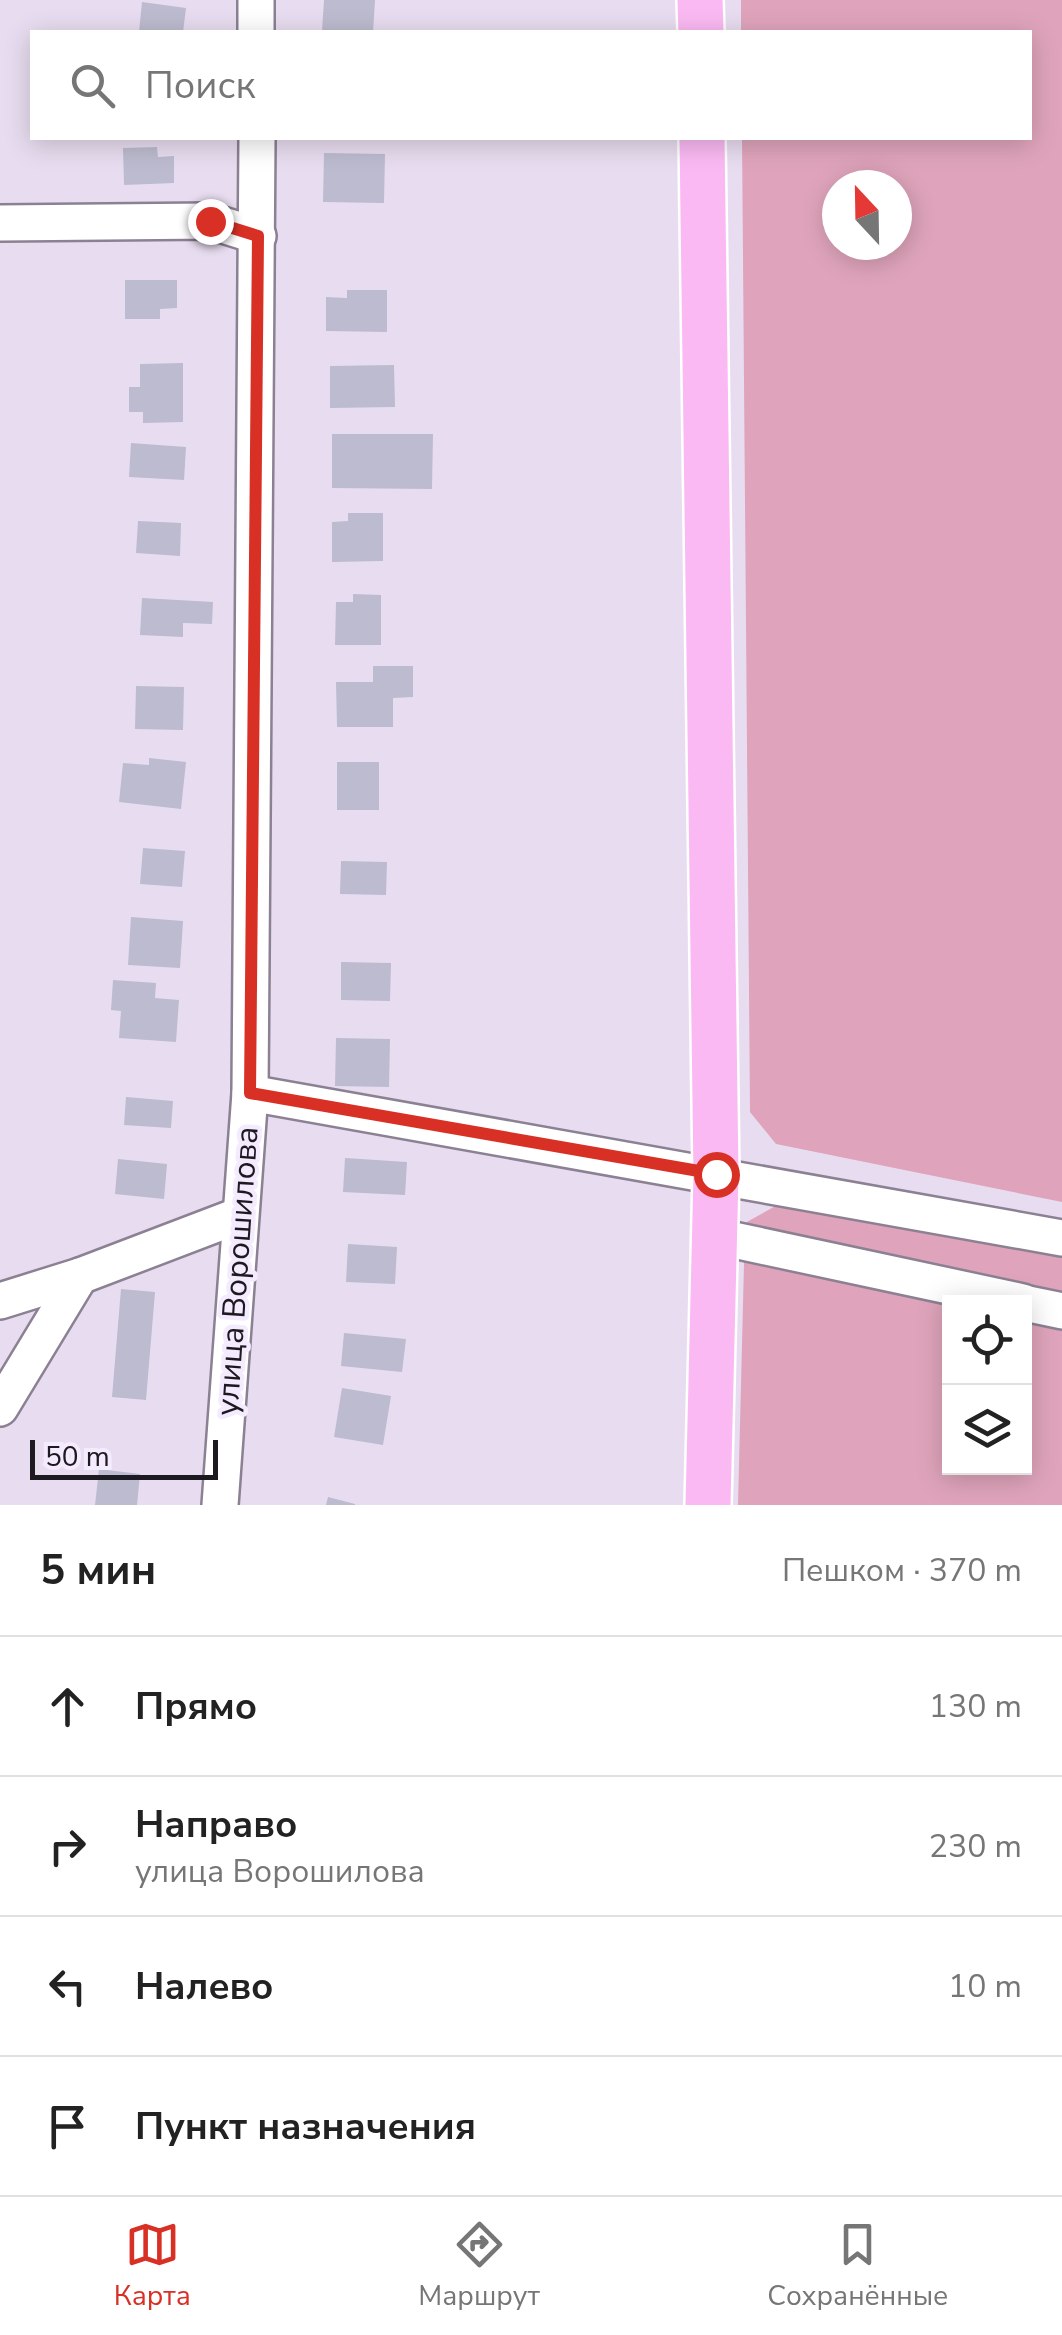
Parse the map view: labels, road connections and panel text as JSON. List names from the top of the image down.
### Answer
{
  "streets": {
    "street": ["улица Ворошилова"]
  },
  "scale_bar": "50 m",
  "north": "top",
  "page": {
    "search": "Поиск",
    "scale": "50 m",
    "heading": ["5 мин", "Пешком · 370 m"],
    "list": [
      ["Прямо", "130 m"],
      ["Направо", "улица Ворошилова", "230 m"],
      ["Налево", "10 m"],
      "Пункт назначения"
    ],
    "nav": ["Карта", "Маршрут", "Сохранённые"]
  }
}
